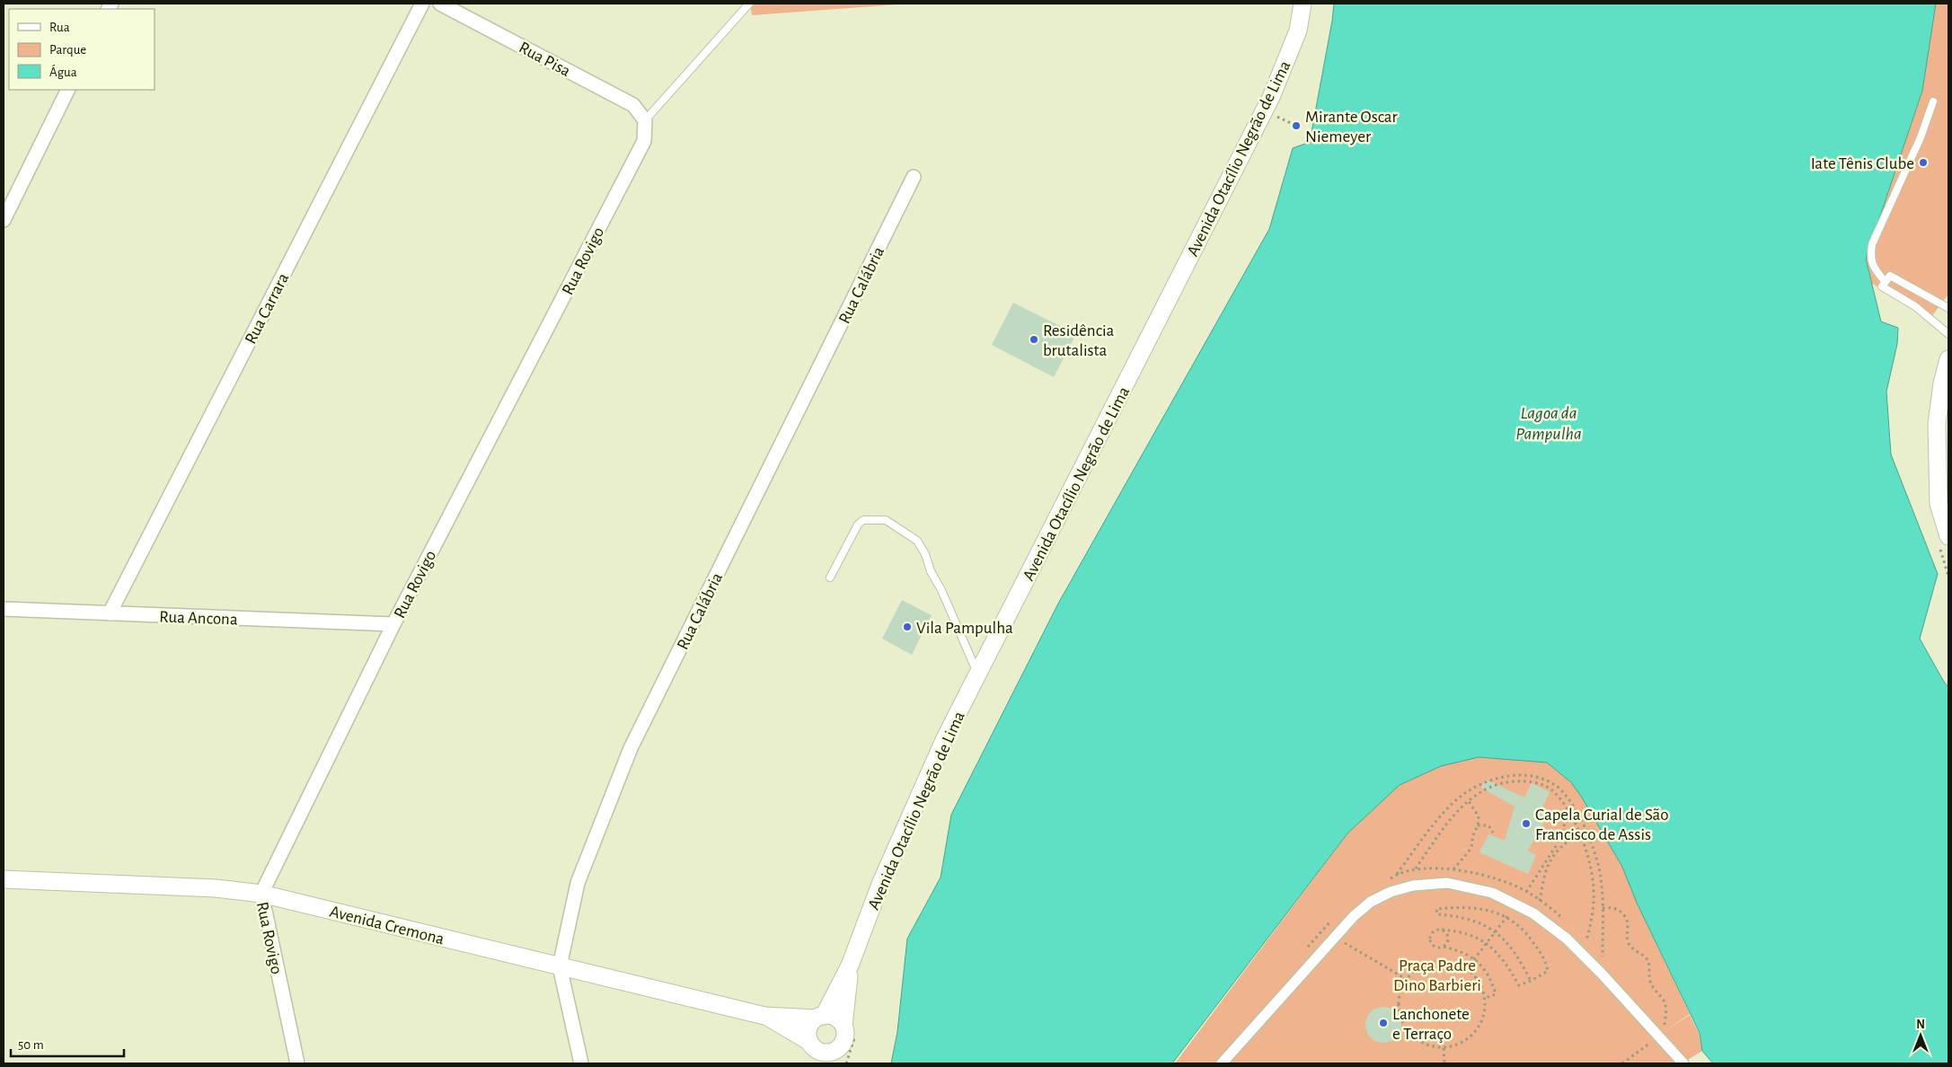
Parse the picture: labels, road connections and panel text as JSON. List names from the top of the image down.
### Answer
{
  "streets": {
    "street": [
      "Rua Pisa",
      "Avenida Otacílio Negrão de Lima",
      "Rua Rovigo",
      "Rua Calábria",
      "Rua Carrara",
      "Rua Ancona",
      "Avenida Cremona"
    ]
  },
  "crossings": [
    ["Rua Pisa", "Rua Rovigo"],
    ["Avenida Otacílio Negrão de Lima", "Avenida Cremona"],
    ["Rua Rovigo", "Rua Ancona"],
    ["Rua Rovigo", "Avenida Cremona"],
    ["Rua Calábria", "Avenida Cremona"],
    ["Rua Carrara", "Rua Ancona"]
  ],
  "water": ["Lagoa da Pampulha"],
  "parks": ["Praça Padre Dino Barbieri"],
  "places": [
    "Mirante Oscar Niemeyer",
    "Iate Tênis Clube",
    "Residência brutalista",
    "Vila Pampulha",
    "Capela Curial de São Francisco de Assis",
    "Lanchonete e Terraço"
  ],
  "legend": ["Rua", "Parque", "Água"],
  "scale_bar": "50 m",
  "north": "top"
}
